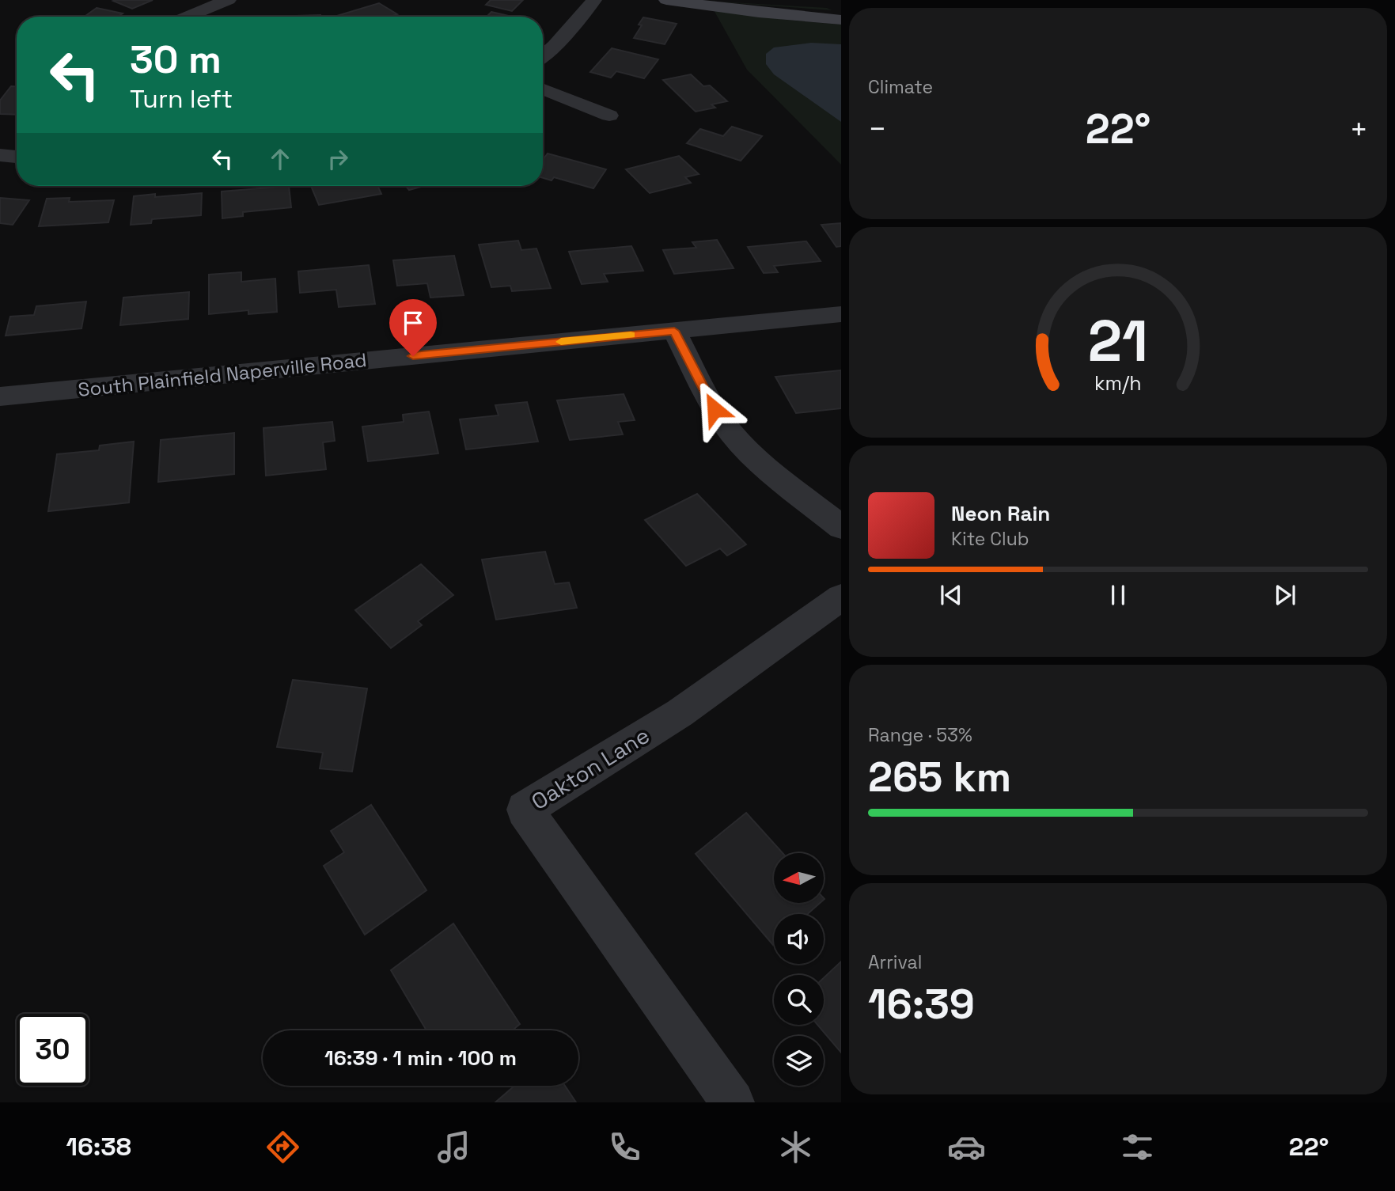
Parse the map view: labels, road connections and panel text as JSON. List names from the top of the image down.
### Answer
{
  "streets": {
    "street": ["South Plainfield Naperville Road", "Oakton Lane"]
  },
  "north": "left",
  "page": {
    "tile": [
      "Climate",
      ["Range · 53%", "265 km"],
      ["Arrival", "16:39"]
    ],
    "turn": ["30 m", "Turn left"],
    "heat": ["−", "22°", "+"],
    "song": ["Neon Rain", "Kite Club"],
    "limit": "30",
    "trip": "16:39 · 1 min · 100 m",
    "tabs": ["16:38", "22°"],
    "gauge": ["21", "km/h"]
  }
}
